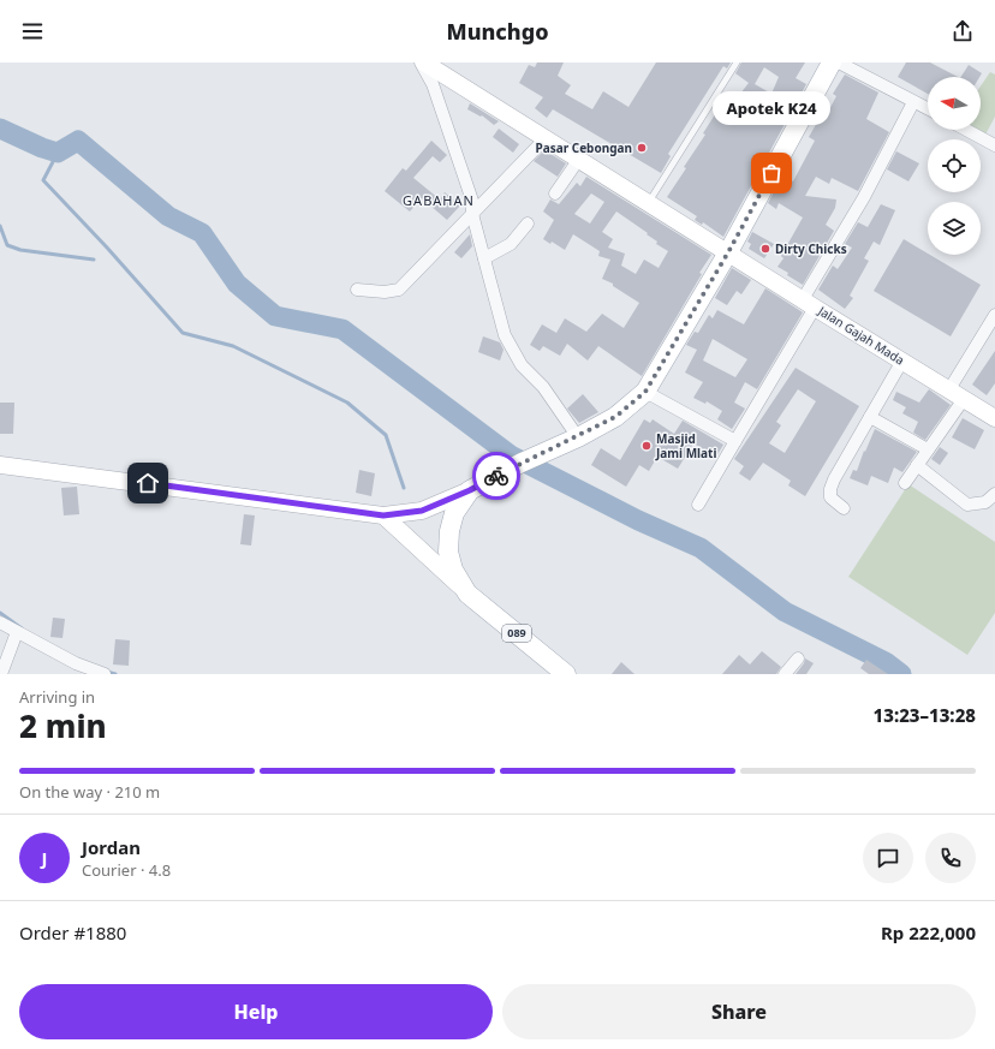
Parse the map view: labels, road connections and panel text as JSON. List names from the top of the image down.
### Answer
{
  "streets": {
    "main road": ["Jalan Gajah Mada", "089"]
  },
  "crossings": [
    ["Jalan Gajah Mada", "089"]
  ],
  "districts": ["GABAHAN"],
  "places": [
    "Pasar Cebongan",
    "Apotek K24",
    "Dirty Chicks",
    "Masjid Jami Mlati"
  ],
  "north": "left",
  "page": {
    "header": "Munchgo",
    "bubble": "Apotek K24",
    "heading": ["2 min", "Arriving in", "13:23–13:28"],
    "panel": [
      "Jordan",
      "Courier · 4.8",
      "Order #1880",
      "Rp 222,000"
    ],
    "bar": "On the way · 210 m",
    "round": "J",
    "buttons": ["Help", "Share"]
  }
}
